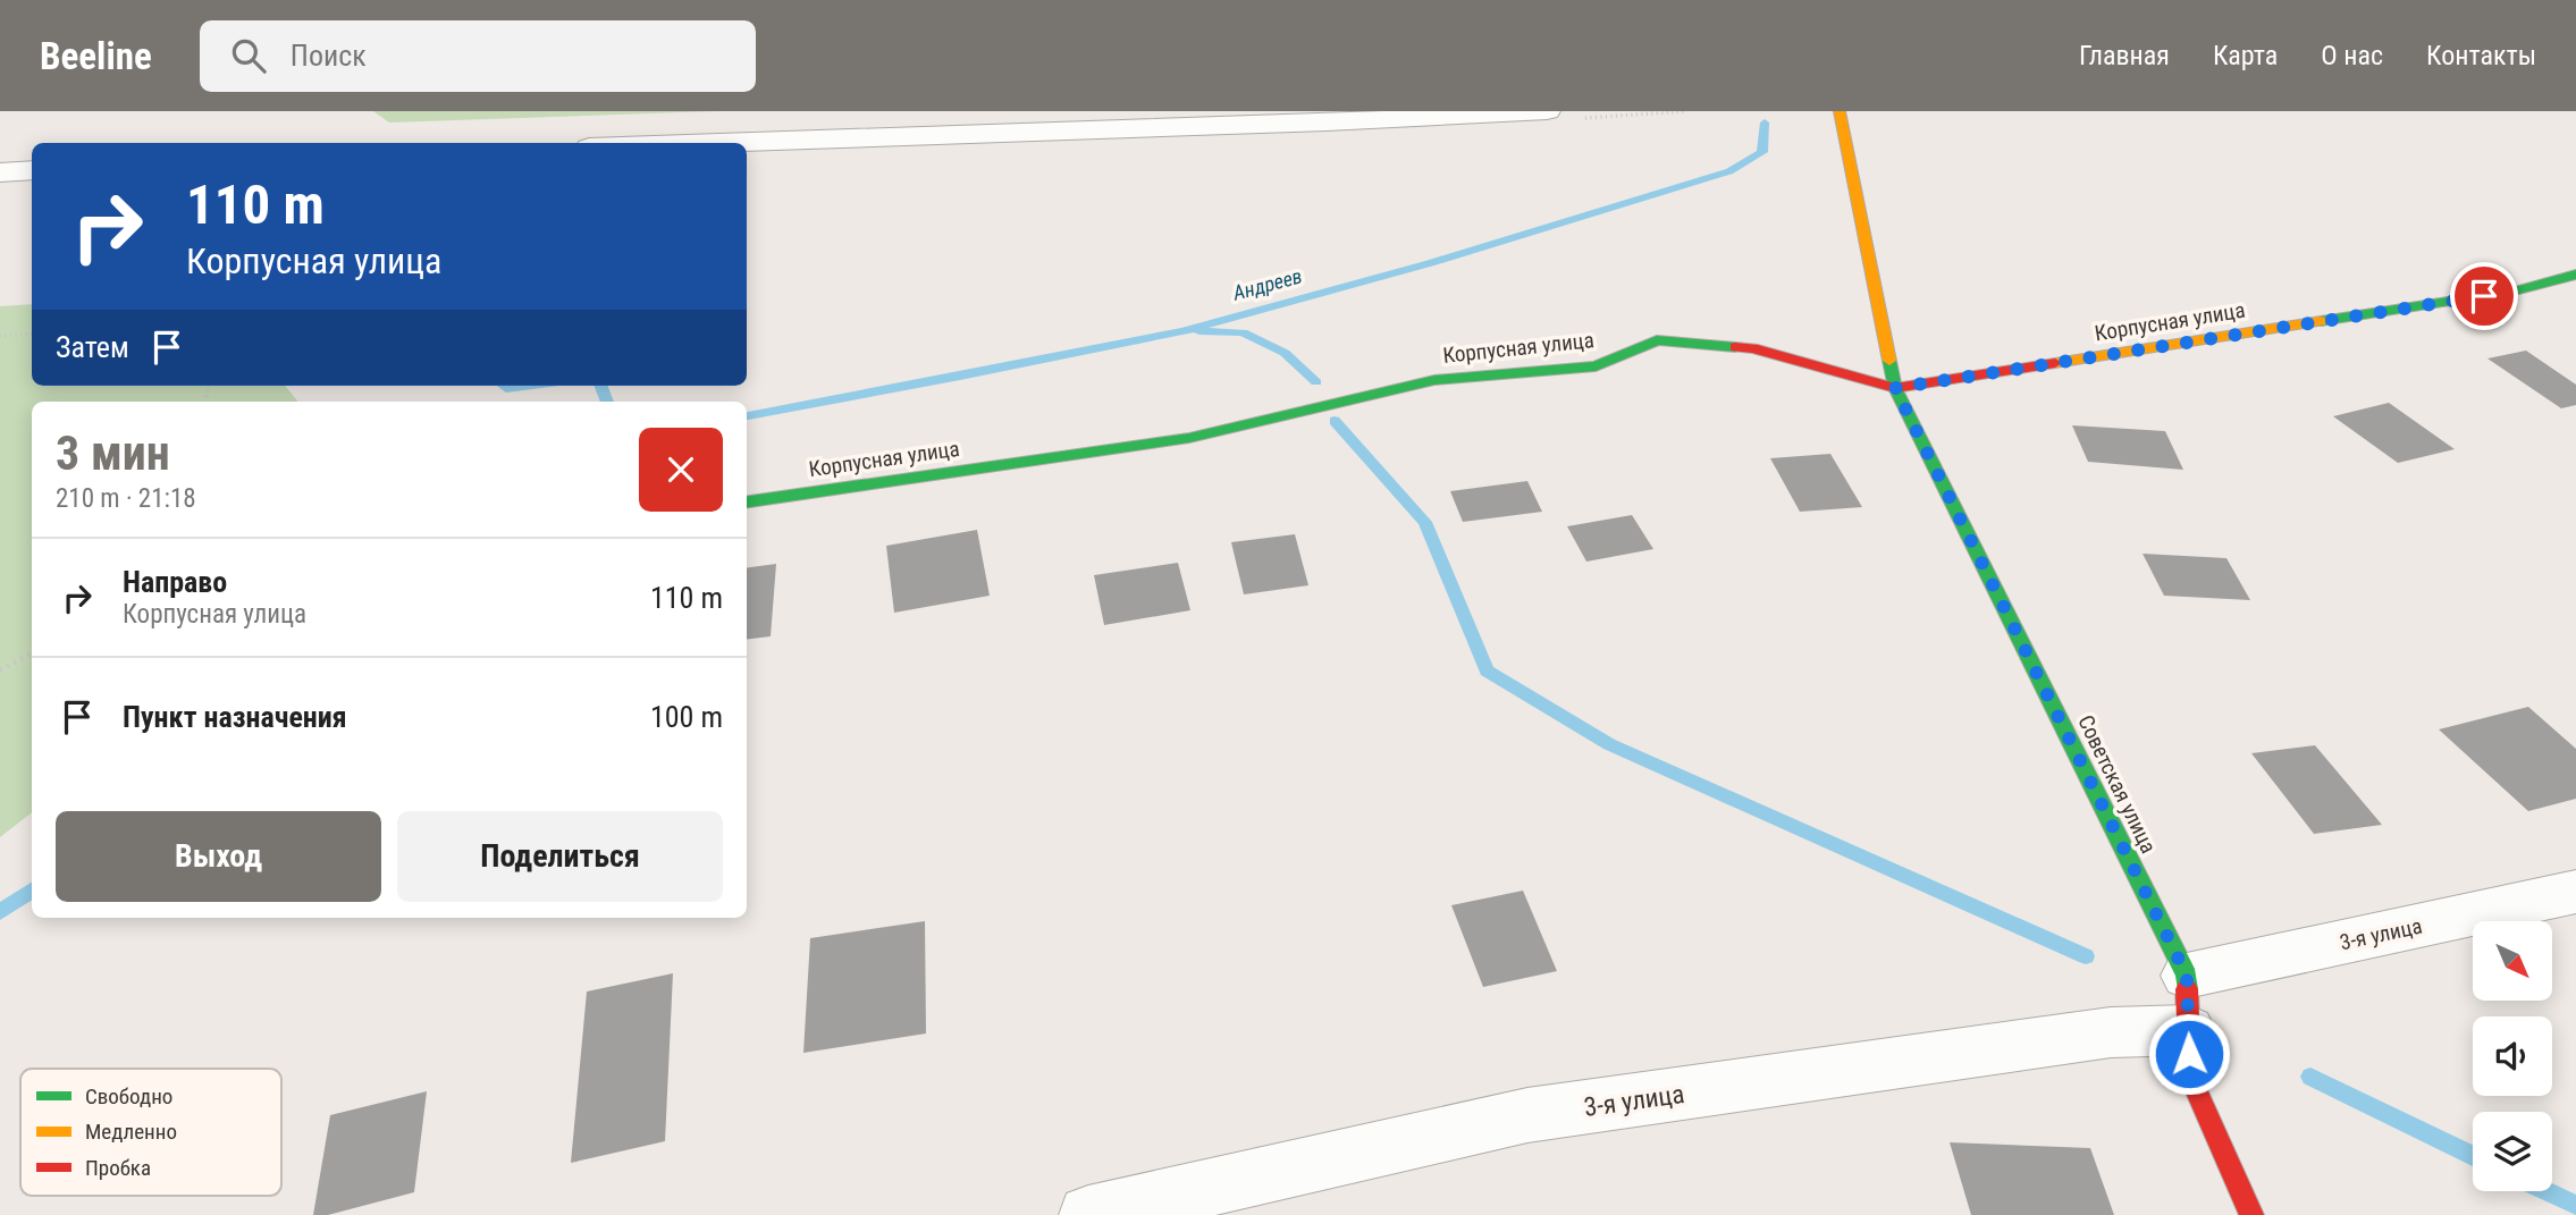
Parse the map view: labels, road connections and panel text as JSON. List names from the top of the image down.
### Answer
{
  "streets": {
    "street": ["Корпусная улица", "Советская улица", "3-я улица"]
  },
  "crossings": [
    ["Корпусная улица", "Советская улица"],
    ["Советская улица", "3-я улица"]
  ],
  "water": ["Андреев"],
  "legend": ["Свободно", "Медленно", "Пробка"],
  "north": "bottom right",
  "page": {
    "header": "Beeline",
    "search": "Поиск",
    "nav": [
      "Главная",
      "Карта",
      "О нас",
      "Контакты"
    ],
    "turn": ["110 m", "Корпусная улица"],
    "then": "Затем",
    "heading": ["3 мин", "210 m · 21:18"],
    "list": [
      {
        "name": "Направо",
        "note": "Корпусная улица",
        "value": "110 m"
      },
      {
        "name": "Пункт назначения",
        "value": "100 m"
      }
    ],
    "buttons": ["Выход", "Поделиться"]
  }
}
